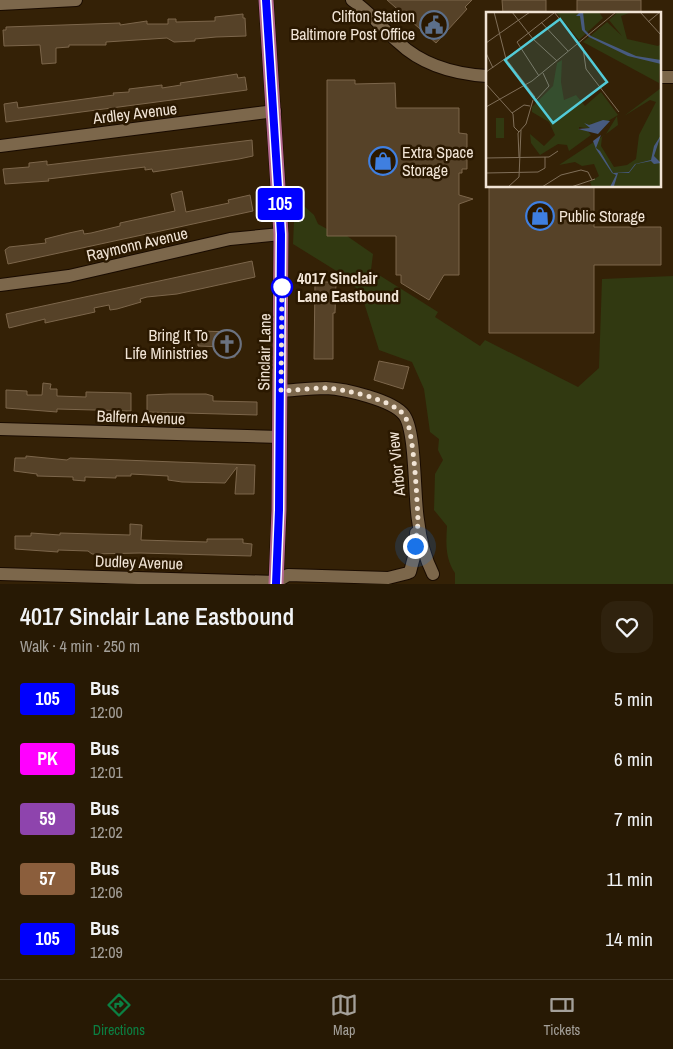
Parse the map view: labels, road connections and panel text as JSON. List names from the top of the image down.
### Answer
{
  "streets": {
    "main road": ["Sinclair Lane"],
    "street": [
      "Ardley Avenue",
      "Raymonn Avenue",
      "Balfern Avenue",
      "Arbor View",
      "Dudley Avenue"
    ]
  },
  "crossings": [
    ["Ardley Avenue", "Sinclair Lane"],
    ["Raymonn Avenue", "Sinclair Lane"],
    ["Sinclair Lane", "Balfern Avenue"],
    ["Sinclair Lane", "Arbor View"],
    ["Sinclair Lane", "Dudley Avenue"],
    ["Arbor View", "Dudley Avenue"]
  ],
  "places": {
    "public building": ["Clifton Station Baltimore Post Office"],
    "shop": ["Extra Space Storage", "Public Storage"],
    "other": ["4017 Sinclair Lane Eastbound"],
    "church": ["Bring It To Life Ministries"]
  },
  "lines": ["bus line 105"],
  "page": {
    "on_map": "105",
    "heading": ["4017 Sinclair Lane Eastbound", "Walk · 4 min · 250 m"],
    "list": [
      {
        "mark": "105",
        "name": "Bus",
        "note": "12:00",
        "value": "5 min"
      },
      {
        "mark": "PK",
        "name": "Bus",
        "note": "12:01",
        "value": "6 min"
      },
      {
        "mark": "59",
        "name": "Bus",
        "note": "12:02",
        "value": "7 min"
      },
      {
        "mark": "57",
        "name": "Bus",
        "note": "12:06",
        "value": "11 min"
      },
      {
        "mark": "105",
        "name": "Bus",
        "note": "12:09",
        "value": "14 min"
      }
    ],
    "tabs": ["Directions", "Map", "Tickets"]
  }
}
